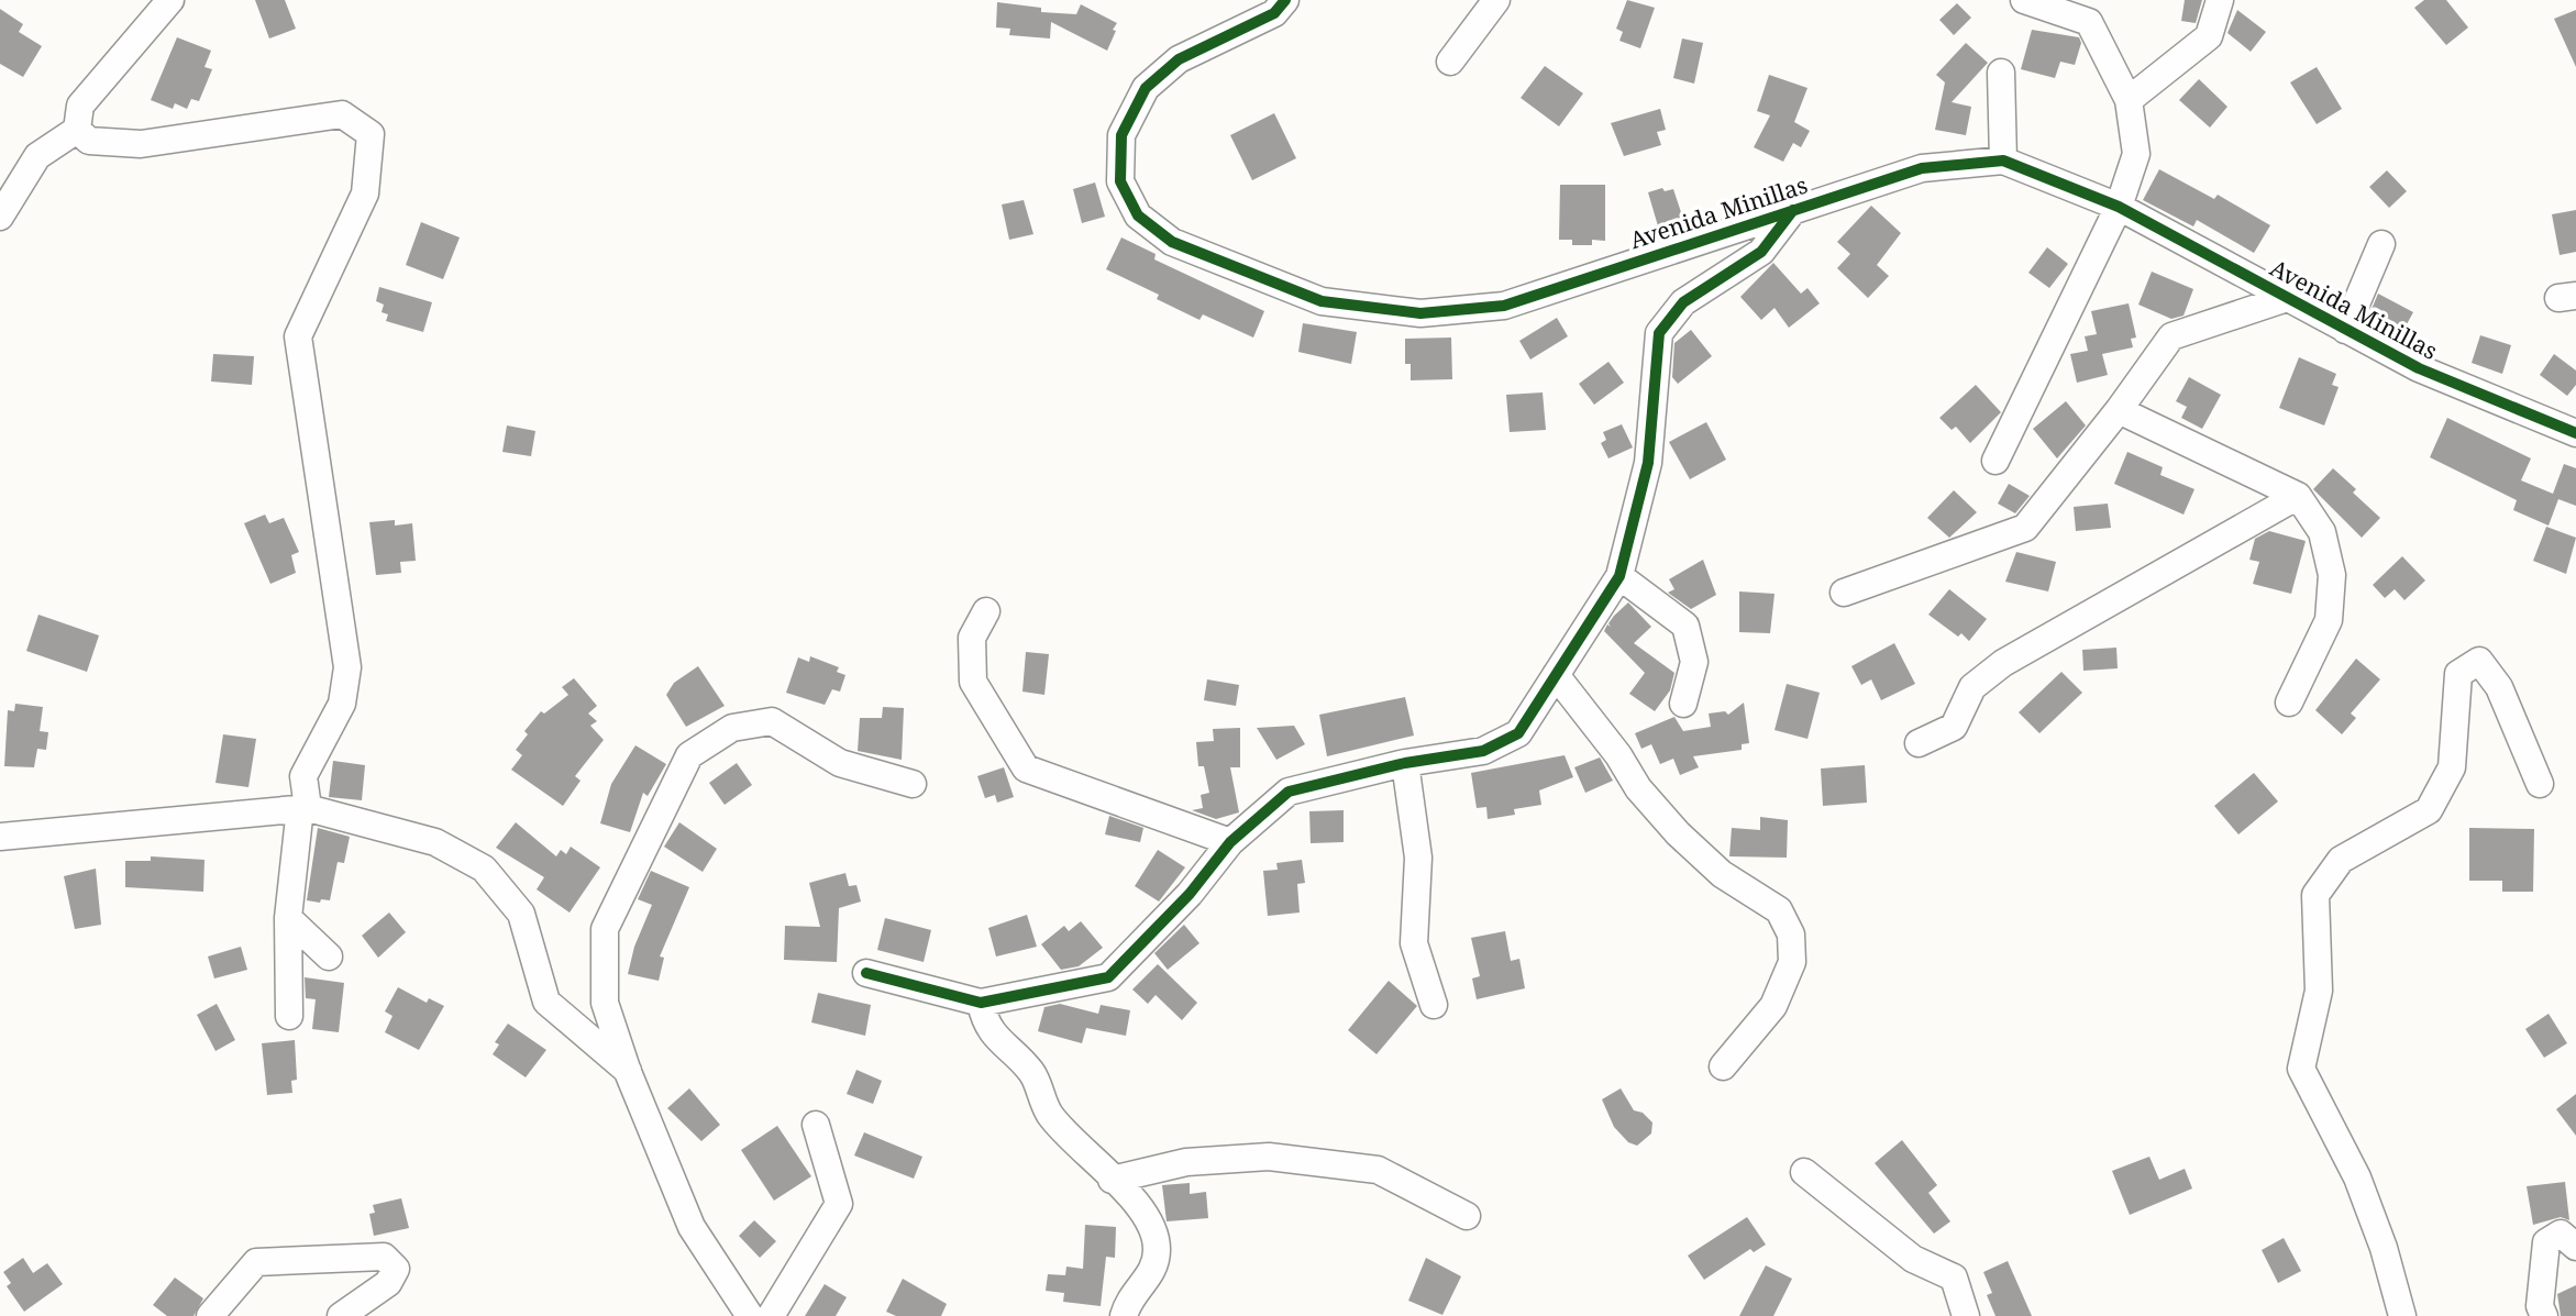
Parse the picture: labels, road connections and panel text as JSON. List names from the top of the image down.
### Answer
{
  "streets": {
    "street": ["Avenida Minillas"]
  }
}
